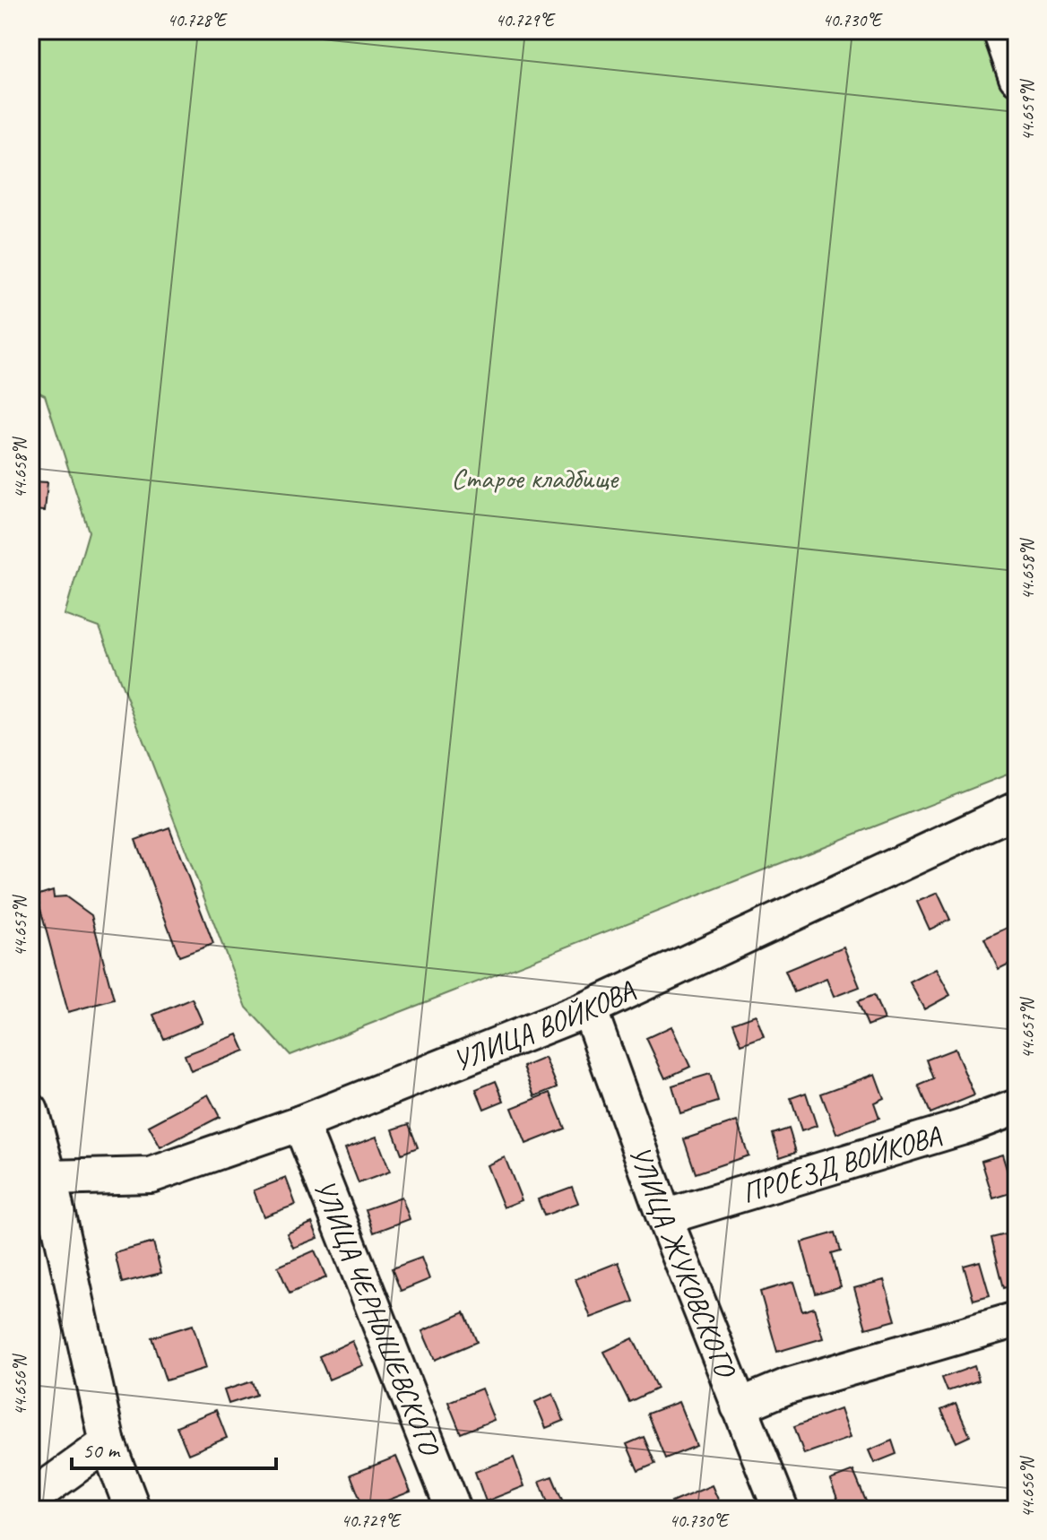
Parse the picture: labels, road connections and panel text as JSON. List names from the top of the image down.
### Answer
{
  "streets": {
    "street": [
      "УЛИЦА ВОЙКОВА",
      "ПРОЕЗД ВОЙКОВА",
      "УЛИЦА ЖУКОВСКОГО",
      "УЛИЦА ЧЕРНЫШЕВСКОГО"
    ]
  },
  "crossings": [
    ["УЛИЦА ВОЙКОВА", "УЛИЦА ЖУКОВСКОГО"],
    ["УЛИЦА ВОЙКОВА", "УЛИЦА ЧЕРНЫШЕВСКОГО"],
    ["ПРОЕЗД ВОЙКОВА", "УЛИЦА ЖУКОВСКОГО"]
  ],
  "parks": ["Старое кладбище"],
  "scale_bar": "50 m",
  "coordinates": [
    "40.728°E",
    "40.729°E",
    "40.730°E",
    "44.659°N",
    "44.658°N",
    "44.657°N",
    "44.656°N"
  ]
}
